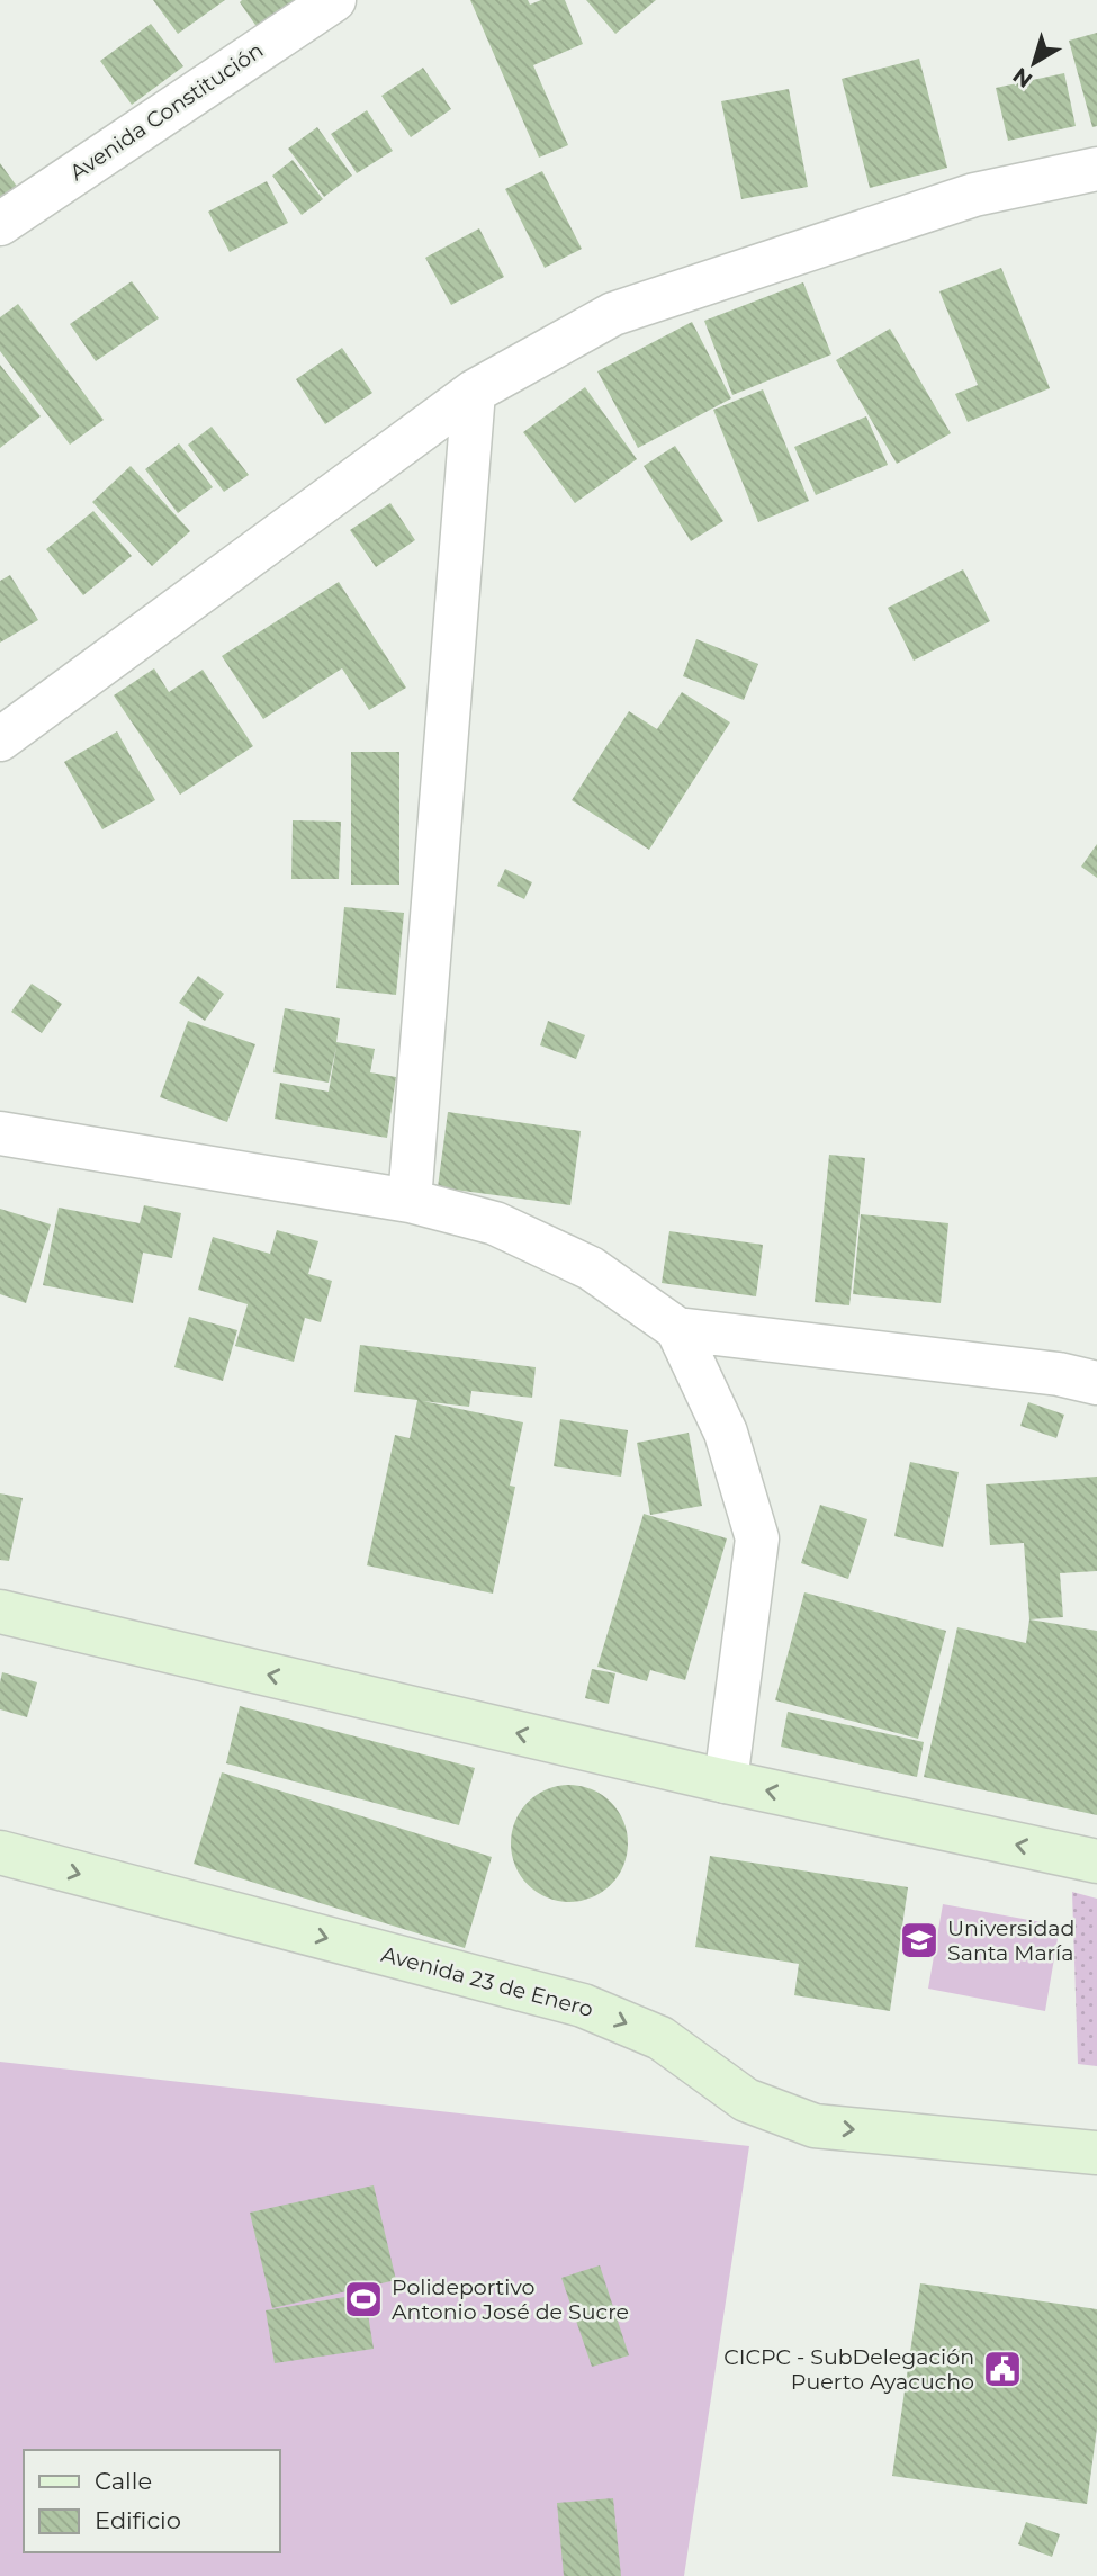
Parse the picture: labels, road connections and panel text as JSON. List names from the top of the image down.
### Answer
{
  "streets": {
    "main road": ["Avenida 23 de Enero"],
    "street": ["Avenida Constitución"]
  },
  "places": {
    "school or university": ["Universidad Santa María"],
    "sports": ["Polideportivo Antonio José de Sucre"],
    "public building": ["CICPC - SubDelegación Puerto Ayacucho"]
  },
  "legend": ["Calle", "Edificio"],
  "north": "bottom left"
}
